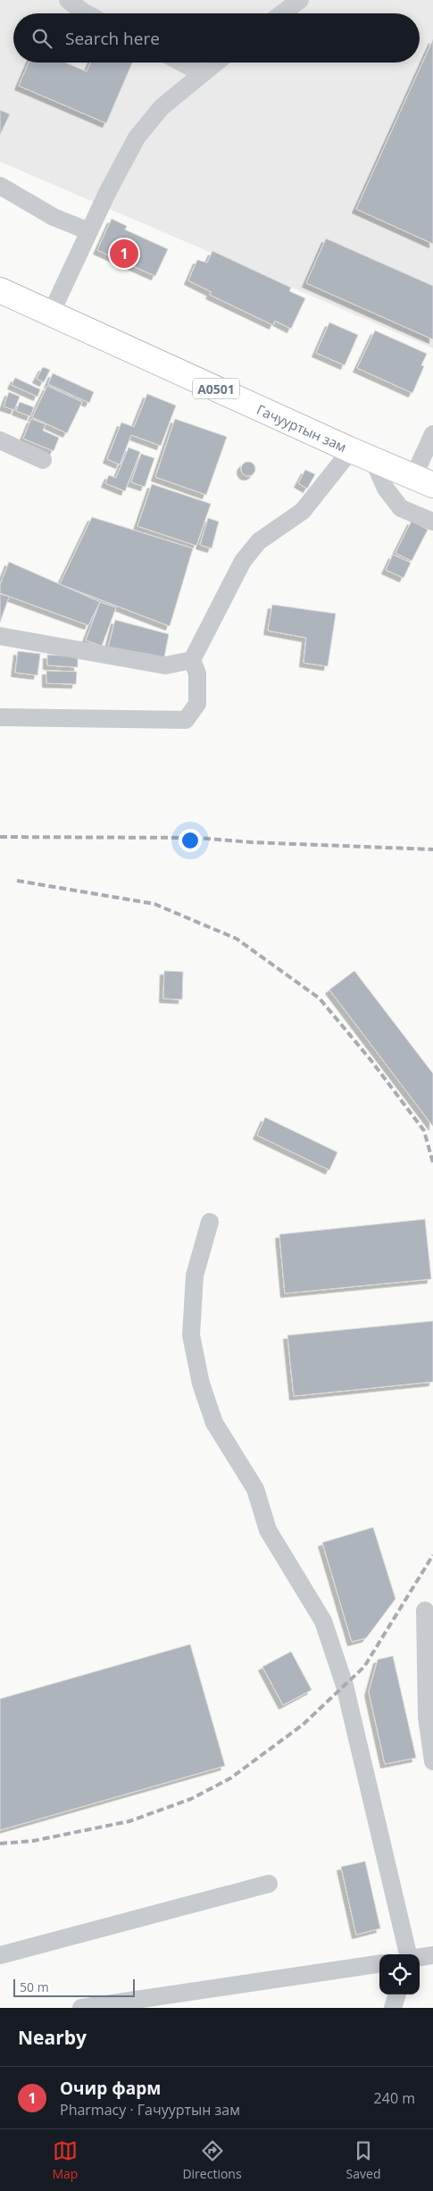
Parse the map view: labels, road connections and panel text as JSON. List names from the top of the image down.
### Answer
{
  "streets": {
    "highway": ["A0501", "Гачууртын зам"]
  },
  "scale_bar": "50 m",
  "page": {
    "search": "Search here",
    "pins": "1",
    "scale": "50 m",
    "heading": "Nearby",
    "list": [
      {
        "mark": "1",
        "name": "Очир фарм",
        "note": "Pharmacy · Гачууртын зам",
        "value": "240 m"
      }
    ],
    "nav": ["Map", "Directions", "Saved"]
  }
}
